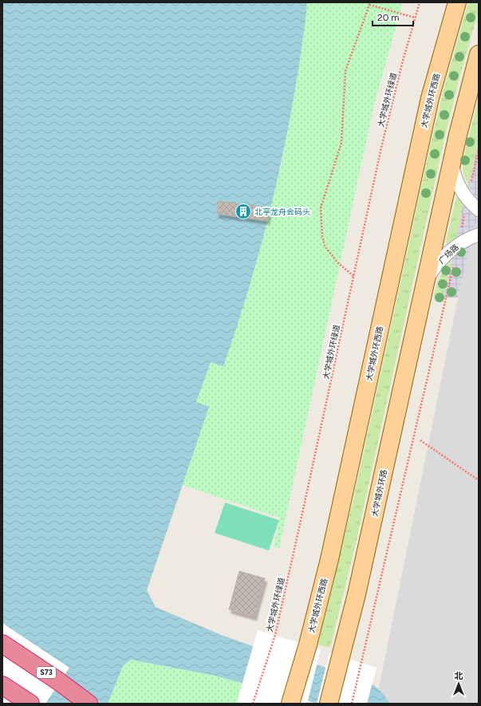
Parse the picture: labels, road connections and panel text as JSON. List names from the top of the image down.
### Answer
{
  "streets": {
    "highway": ["S73"],
    "main road": ["大学城外环西路", "大学城外环路"],
    "street": ["广场路"],
    "path": ["大学城外环绿道"]
  },
  "crossings": [
    ["广场路", "大学城外环路"]
  ],
  "places": {
    "building": ["北亭龙舟会码头"]
  },
  "scale_bar": "20 m",
  "north": "top"
}
